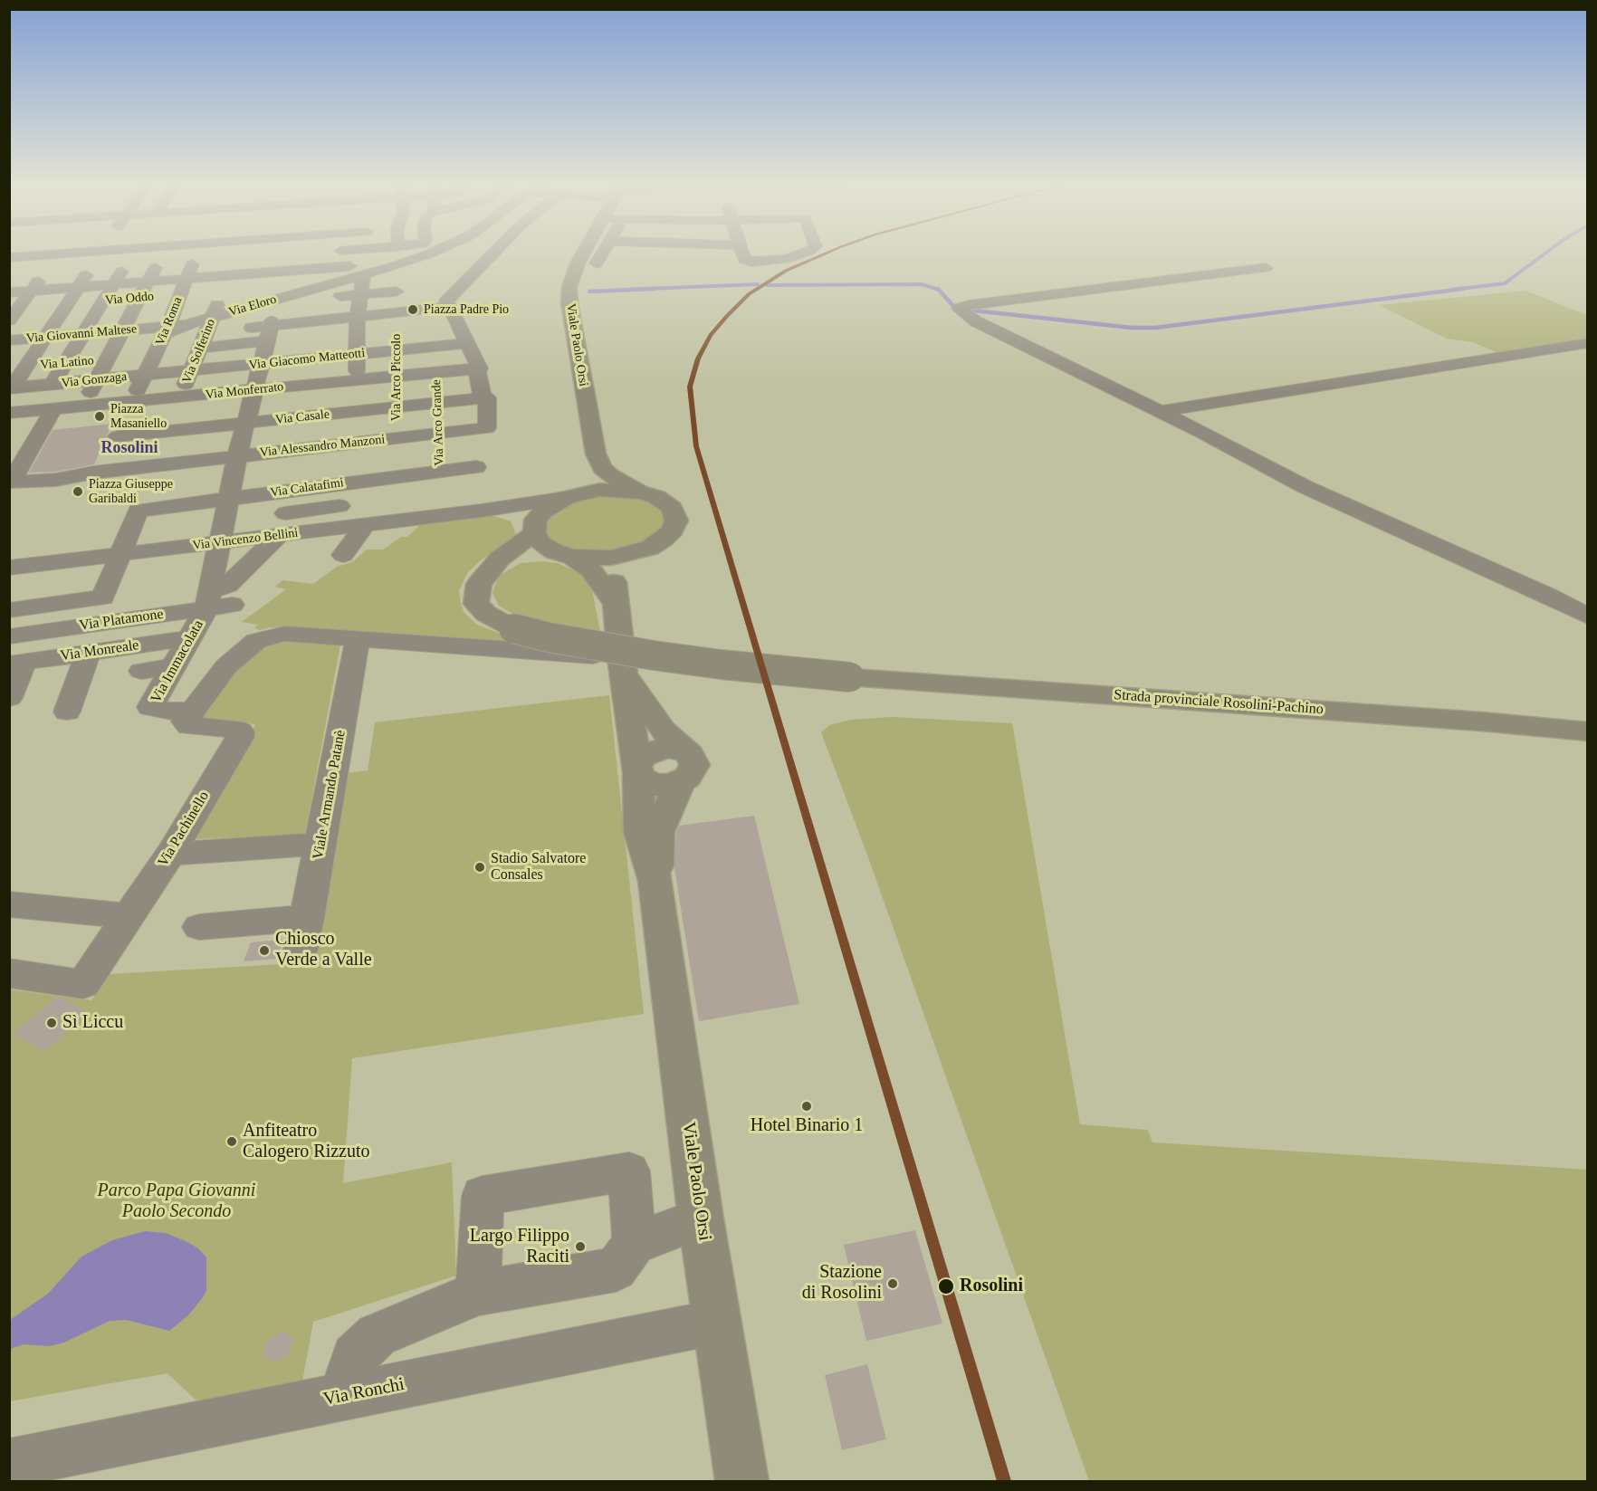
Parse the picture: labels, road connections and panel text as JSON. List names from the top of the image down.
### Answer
{
  "streets": {
    "main road": ["Viale Paolo Orsi", "Strada provinciale Rosolini-Pachino"],
    "street": [
      "Via Oddo",
      "Via Eloro",
      "Via Roma",
      "Via Giovanni Maltese",
      "Via Solferino",
      "Via Giacomo Matteotti",
      "Via Latino",
      "Via Arco Piccolo",
      "Via Gonzaga",
      "Via Monferrato",
      "Via Casale",
      "Via Arco Grande",
      "Via Alessandro Manzoni",
      "Via Calatafimi",
      "Via Vincenzo Bellini",
      "Via Platamone",
      "Via Monreale",
      "Via Immacolata",
      "Viale Armando Patanè",
      "Via Pachinello",
      "Via Ronchi"
    ]
  },
  "crossings": [
    ["Via Oddo", "Via Roma"],
    ["Via Oddo", "Via Solferino"],
    ["Via Eloro", "Via Roma"],
    ["Via Eloro", "Via Giovanni Maltese"],
    ["Via Eloro", "Via Solferino"],
    ["Via Eloro", "Via Giacomo Matteotti"],
    ["Via Eloro", "Via Arco Piccolo"],
    ["Via Eloro", "Via Immacolata"],
    ["Via Roma", "Via Giovanni Maltese"],
    ["Via Roma", "Via Giacomo Matteotti"],
    ["Via Roma", "Via Gonzaga"],
    ["Via Roma", "Via Monferrato"],
    ["Via Roma", "Via Casale"],
    ["Via Roma", "Via Alessandro Manzoni"],
    ["Viale Paolo Orsi", "Via Ronchi"],
    ["Via Solferino", "Via Giacomo Matteotti"],
    ["Via Solferino", "Via Monferrato"],
    ["Via Giacomo Matteotti", "Via Arco Piccolo"],
    ["Via Giacomo Matteotti", "Via Gonzaga"],
    ["Via Giacomo Matteotti", "Via Monferrato"],
    ["Via Giacomo Matteotti", "Via Arco Grande"],
    ["Via Giacomo Matteotti", "Via Immacolata"],
    ["Via Arco Piccolo", "Via Monferrato"],
    ["Via Arco Piccolo", "Via Casale"],
    ["Via Arco Piccolo", "Via Alessandro Manzoni"],
    ["Via Arco Piccolo", "Via Calatafimi"],
    ["Via Arco Piccolo", "Via Vincenzo Bellini"],
    ["Via Monferrato", "Via Casale"],
    ["Via Monferrato", "Via Arco Grande"],
    ["Via Monferrato", "Via Immacolata"],
    ["Via Casale", "Via Arco Grande"],
    ["Via Casale", "Via Alessandro Manzoni"],
    ["Via Casale", "Via Immacolata"],
    ["Via Arco Grande", "Via Alessandro Manzoni"],
    ["Via Arco Grande", "Via Calatafimi"],
    ["Via Arco Grande", "Via Vincenzo Bellini"],
    ["Via Alessandro Manzoni", "Via Immacolata"],
    ["Via Calatafimi", "Via Vincenzo Bellini"],
    ["Via Calatafimi", "Via Immacolata"],
    ["Via Vincenzo Bellini", "Via Immacolata"],
    ["Via Platamone", "Via Immacolata"],
    ["Via Monreale", "Via Immacolata"],
    ["Via Immacolata", "Via Pachinello"]
  ],
  "districts": ["Rosolini"],
  "parks": ["Parco Papa Giovanni Paolo Secondo"],
  "places": [
    "Piazza Padre Pio",
    "Piazza Masaniello",
    "Piazza Giuseppe Garibaldi",
    "Stadio Salvatore Consales",
    "Chiosco Verde a Valle",
    "Sì Liccu",
    "Hotel Binario 1",
    "Anfiteatro Calogero Rizzuto",
    "Largo Filippo Raciti",
    "Stazione di Rosolini",
    "Rosolini"
  ]
}
